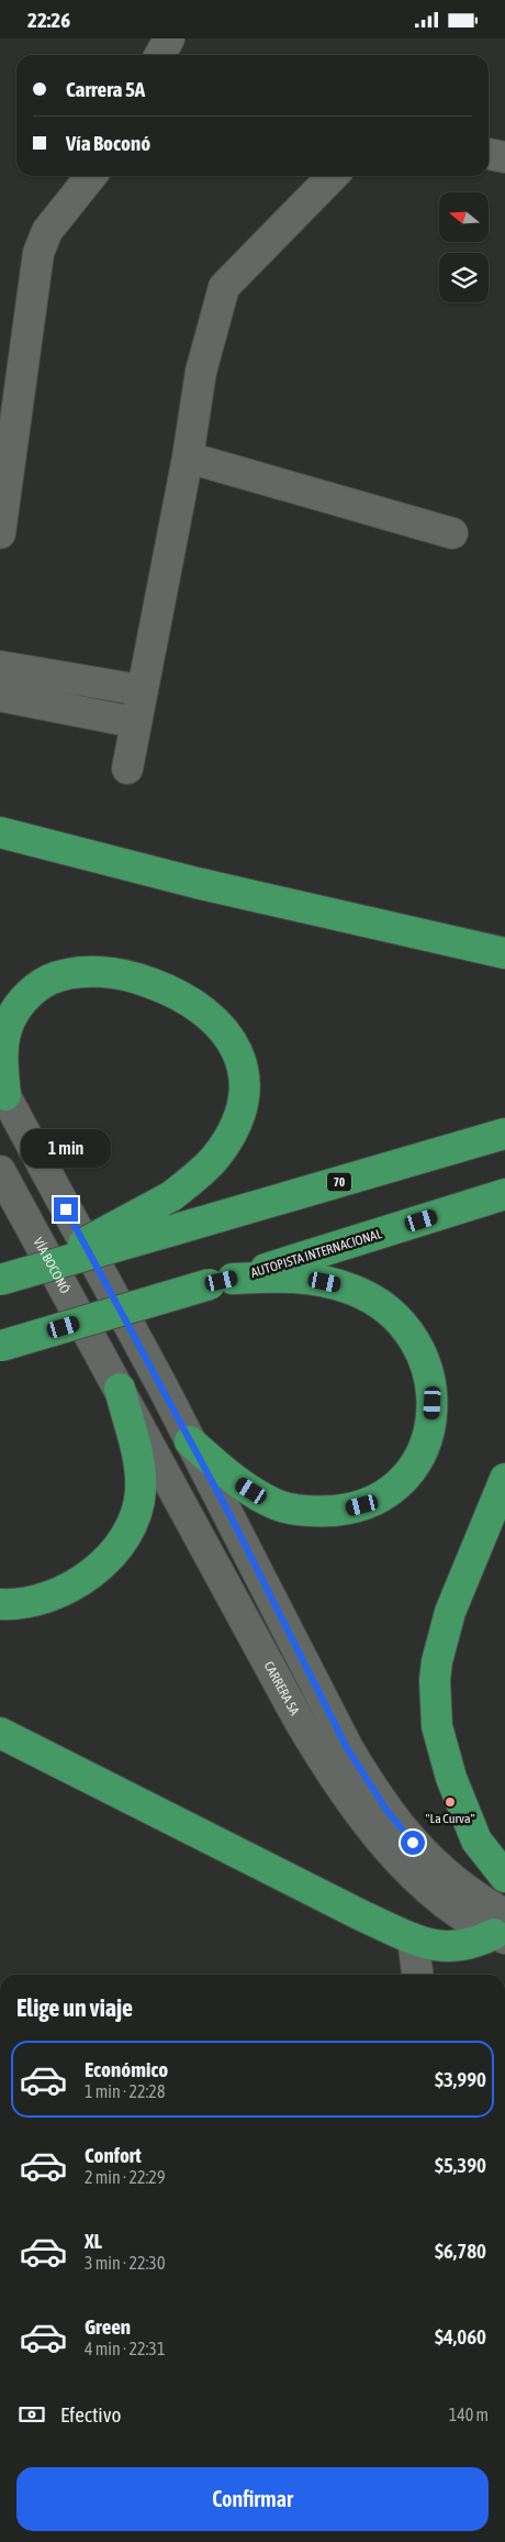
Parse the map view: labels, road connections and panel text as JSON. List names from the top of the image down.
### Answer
{
  "streets": {
    "highway": ["70", "AUTOPISTA INTERNACIONAL"],
    "street": ["VÍA BOCONÓ", "CARRERA 5A"]
  },
  "crossings": [
    ["VÍA BOCONÓ", "CARRERA 5A"]
  ],
  "places": ["\"La Curva\""],
  "north": "left",
  "page": {
    "status": "22:26",
    "banner": ["Carrera 5A", "Vía Boconó"],
    "bubble": "1 min",
    "heading": "Elige un viaje",
    "list": [
      {
        "name": "Económico",
        "note": "1 min · 22:28",
        "value": "$3,990"
      },
      {
        "name": "Confort",
        "note": "2 min · 22:29",
        "value": "$5,390"
      },
      {
        "name": "XL",
        "note": "3 min · 22:30",
        "value": "$6,780"
      },
      {
        "name": "Green",
        "note": "4 min · 22:31",
        "value": "$4,060"
      }
    ],
    "pay": ["Efectivo", "140 m"],
    "buttons": "Confirmar"
  }
}
